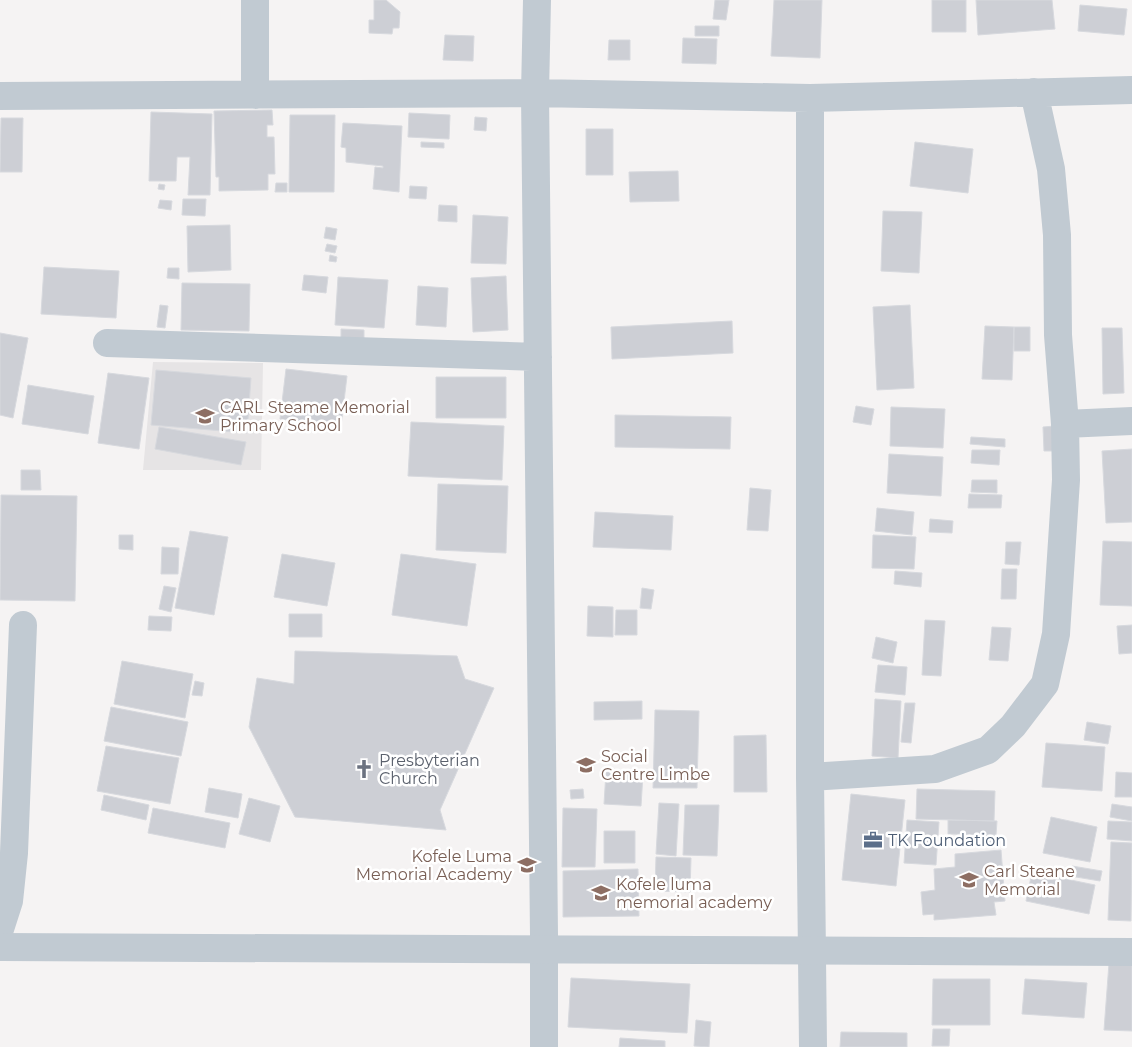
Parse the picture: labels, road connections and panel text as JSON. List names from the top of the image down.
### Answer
{
  "places": {
    "school or university": [
      "CARL Steame Memorial Primary School",
      "Social Centre Limbe",
      "Kofele Luma Memorial Academy",
      "Carl Steane Memorial",
      "Kofele luma memorial academy"
    ],
    "church": ["Presbyterian Church"],
    "office": ["TK Foundation"]
  }
}
